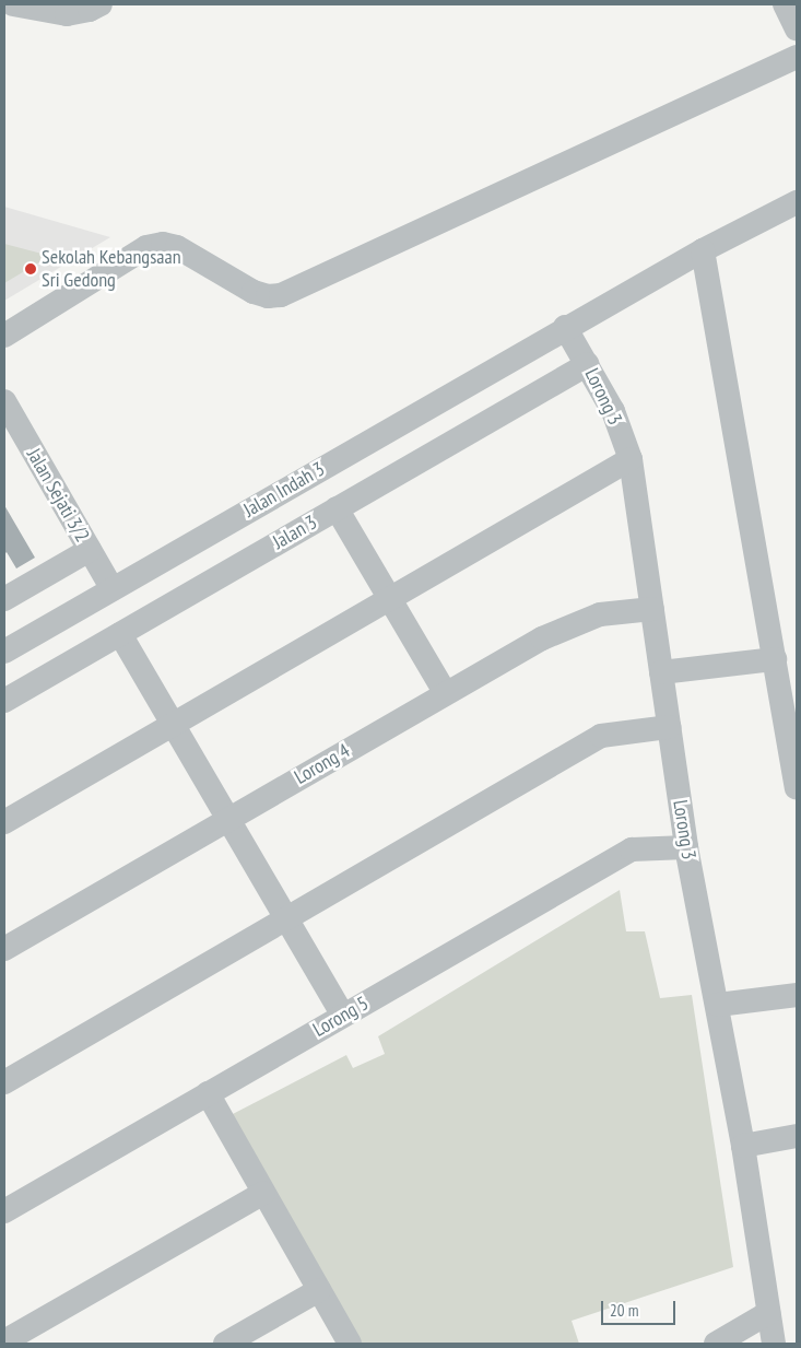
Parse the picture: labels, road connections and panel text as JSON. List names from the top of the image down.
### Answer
{
  "streets": {
    "street": [
      "Lorong 3",
      "Jalan Indah 3",
      "Jalan Sejati 3/2",
      "Jalan 3",
      "Lorong 4",
      "Lorong 5"
    ]
  },
  "crossings": [
    ["Lorong 3", "Jalan Indah 3"],
    ["Lorong 3", "Jalan 3"],
    ["Lorong 3", "Lorong 4"],
    ["Lorong 3", "Lorong 5"],
    ["Jalan Indah 3", "Jalan Sejati 3/2"]
  ],
  "places": ["Sekolah Kebangsaan Sri Gedong"],
  "scale_bar": "20 m"
}
